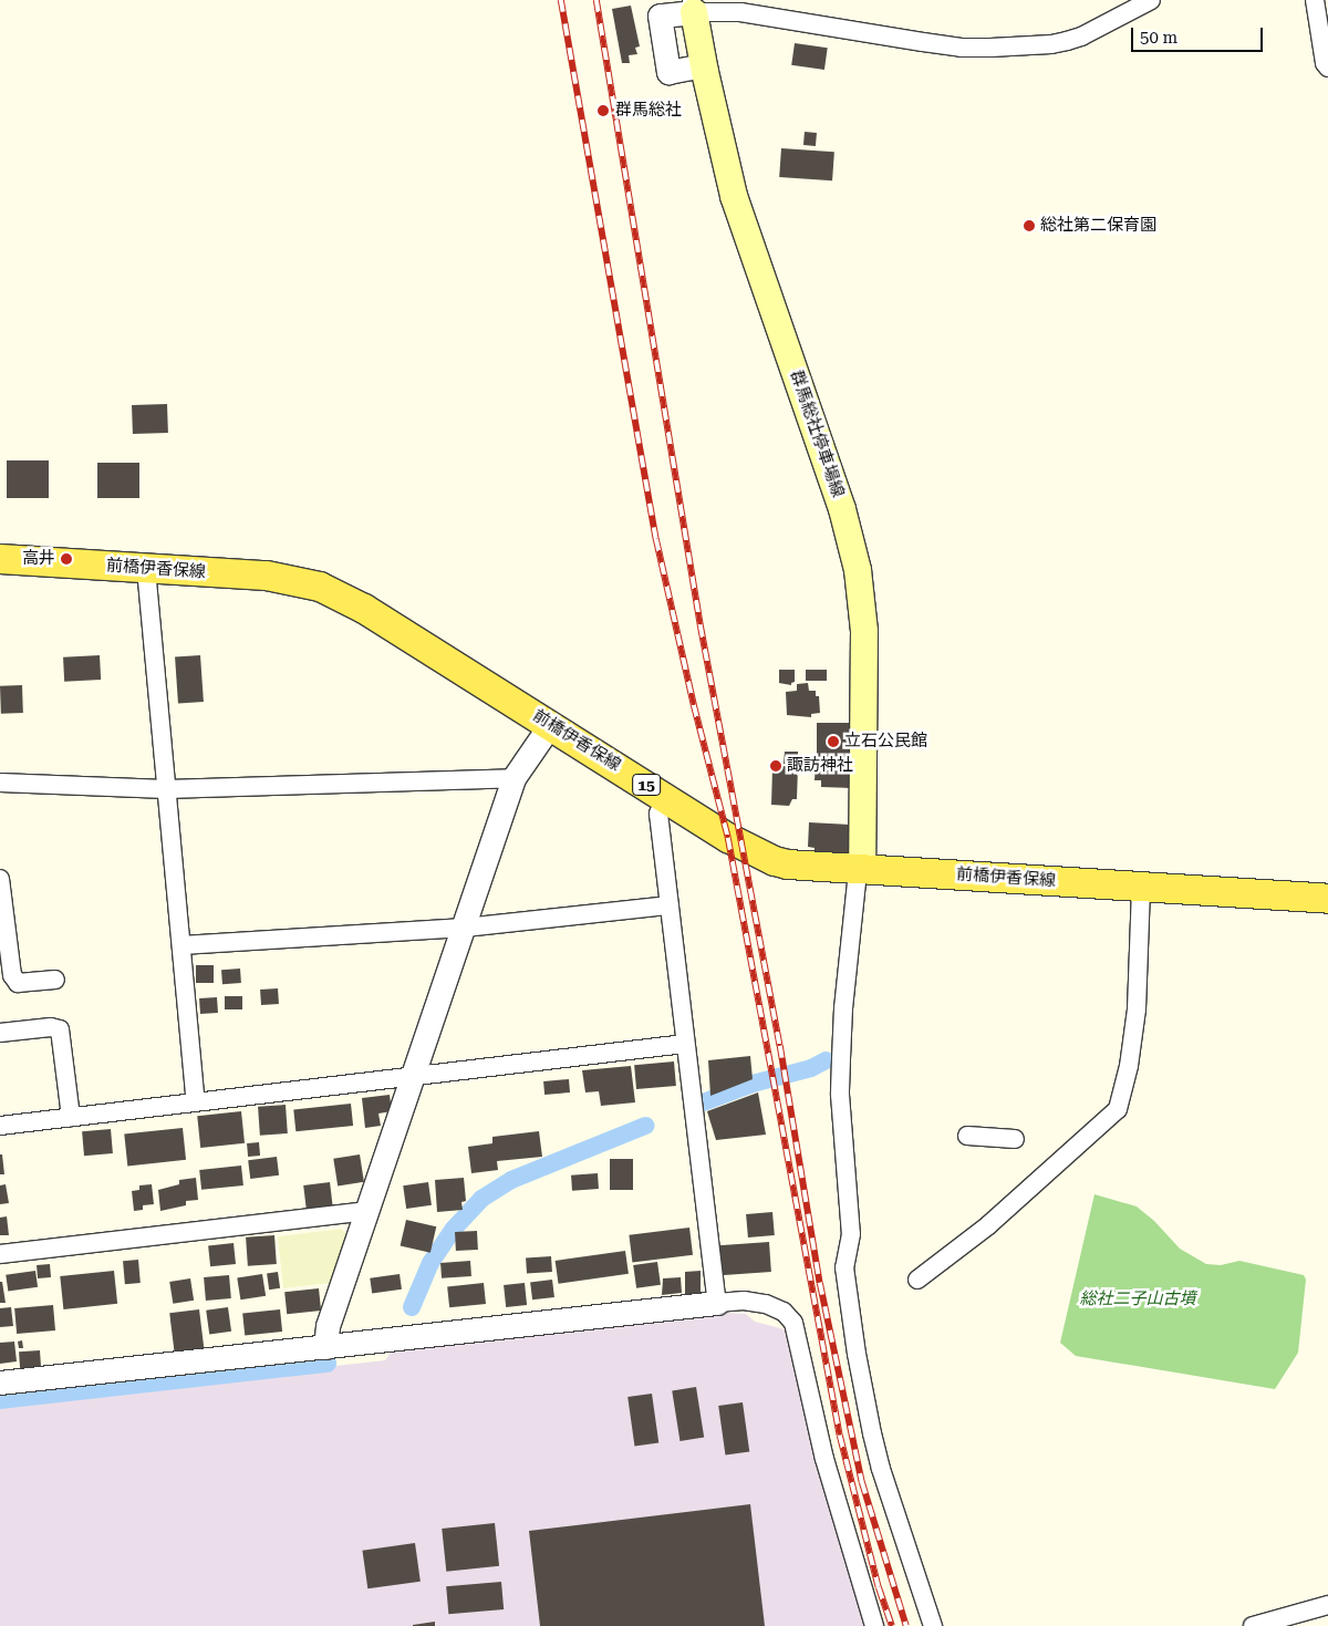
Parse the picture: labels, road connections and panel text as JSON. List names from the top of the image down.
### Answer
{
  "streets": {
    "main road": ["群馬総社停車場線", "前橋伊香保線", "15"]
  },
  "crossings": [
    ["群馬総社停車場線", "前橋伊香保線"]
  ],
  "parks": ["総社二子山古墳"],
  "places": [
    "群馬総社",
    "総社第二保育園",
    "高井",
    "立石公民館",
    "諏訪神社"
  ],
  "scale_bar": "50 m"
}
